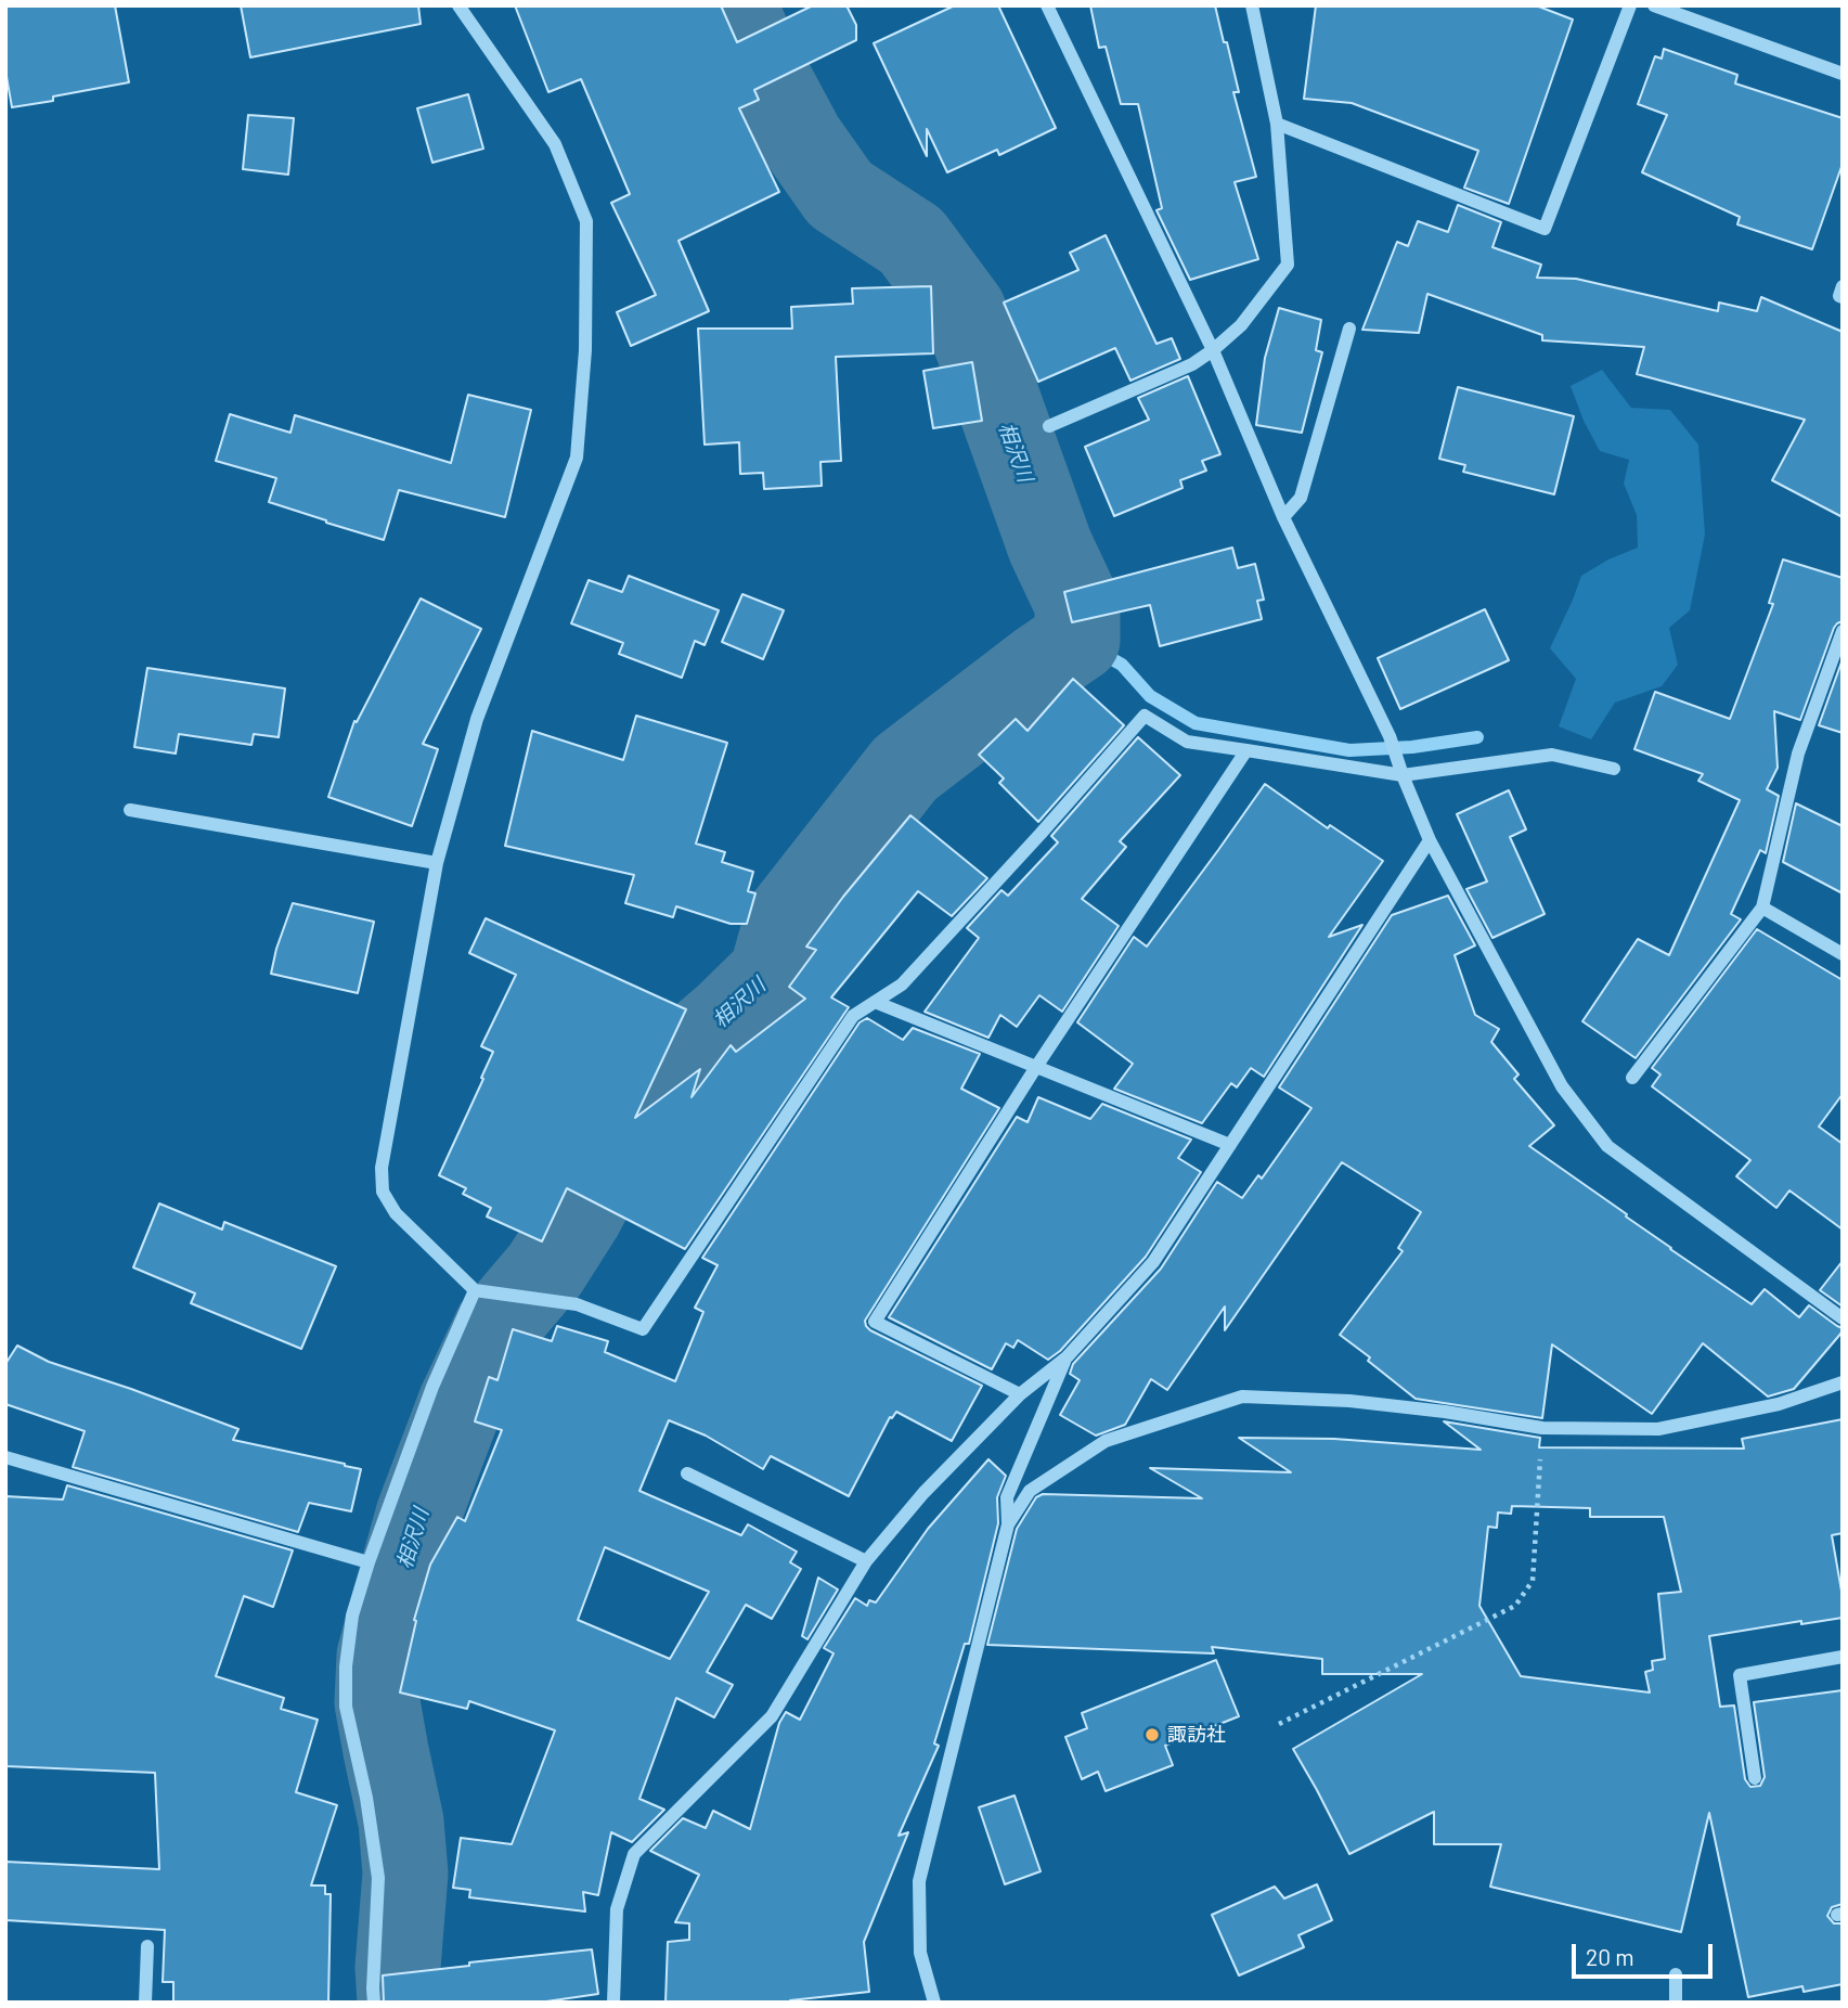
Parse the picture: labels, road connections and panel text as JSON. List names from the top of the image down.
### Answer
{
  "water": ["相沢川"],
  "places": ["諏訪社"],
  "scale_bar": "20 m"
}
